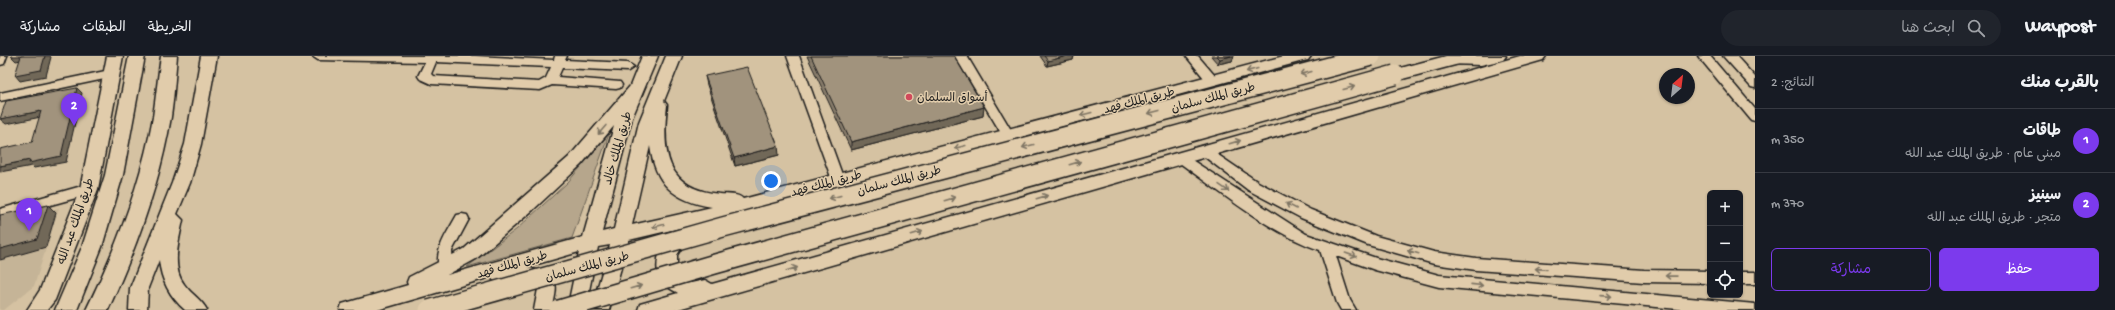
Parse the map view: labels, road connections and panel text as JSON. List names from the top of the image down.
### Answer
{
  "streets": {
    "highway": ["طريق الملك سلمان", "طريق الملك عبد الله"],
    "main road": ["طريق الملك فهد", "طريق الملك خالد"]
  },
  "crossings": [
    ["طريق الملك فهد", "طريق الملك خالد"]
  ],
  "places": ["أسواق السلمان"],
  "north": "top right",
  "page": {
    "header": "Waypost",
    "search": "ابحث هنا",
    "nav": ["الخريطة", "الطبقات", "مشاركة"],
    "heading": ["بالقرب منك", "النتائج: 2"],
    "pins": ["2", "1"],
    "list": [
      {
        "mark": "1",
        "name": "طاقات",
        "note": "مبنى عام · طريق الملك عبد الله",
        "value": "350 m"
      },
      {
        "mark": "2",
        "name": "سينيز",
        "note": "متجر · طريق الملك عبد الله",
        "value": "370 m"
      }
    ],
    "map_buttons": ["+", "−"],
    "buttons": ["حفظ", "مشاركة"]
  }
}
